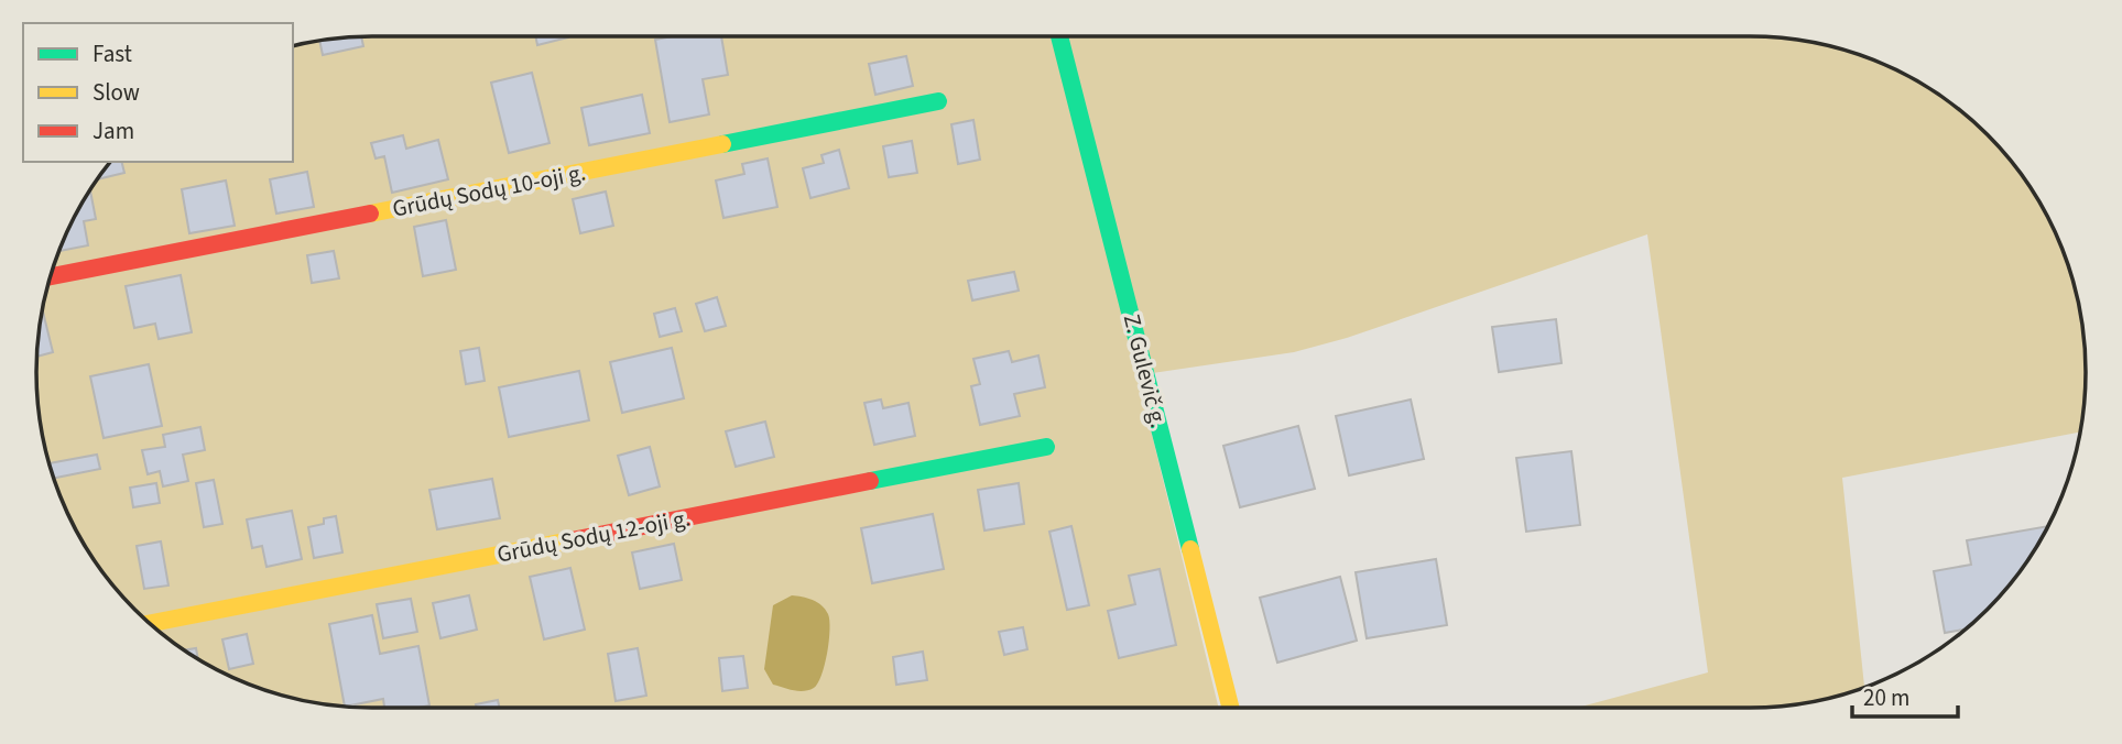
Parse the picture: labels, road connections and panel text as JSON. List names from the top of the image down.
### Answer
{
  "streets": {
    "street": ["Grūdų Sodų 10-oji g.", "Z. Gulevič g.", "Grūdų Sodų 12-oji g."]
  },
  "legend": ["Fast", "Slow", "Jam"],
  "scale_bar": "20 m"
}
